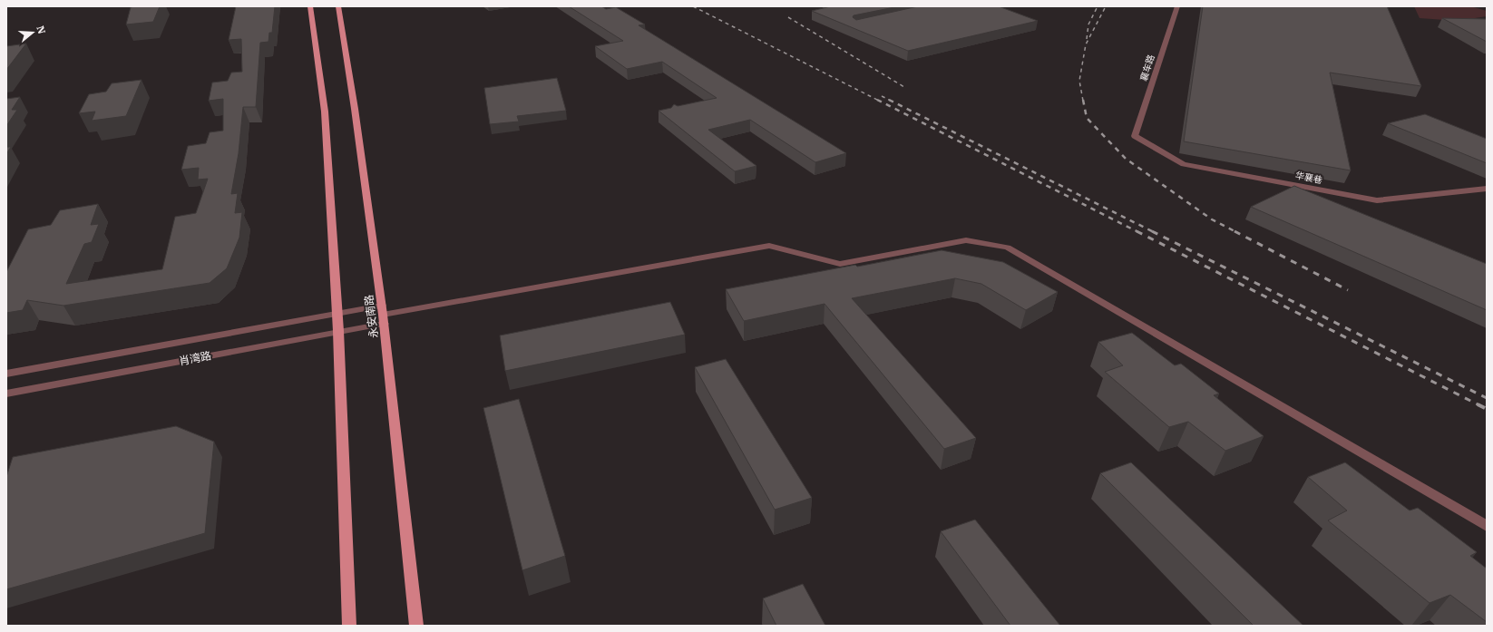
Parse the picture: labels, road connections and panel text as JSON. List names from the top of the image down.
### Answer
{
  "streets": {
    "main road": ["永安南路"],
    "street": ["襄车路", "华襄巷", "肖湾路"]
  },
  "crossings": [
    ["襄车路", "华襄巷"],
    ["永安南路", "肖湾路"]
  ],
  "north": "right"
}
